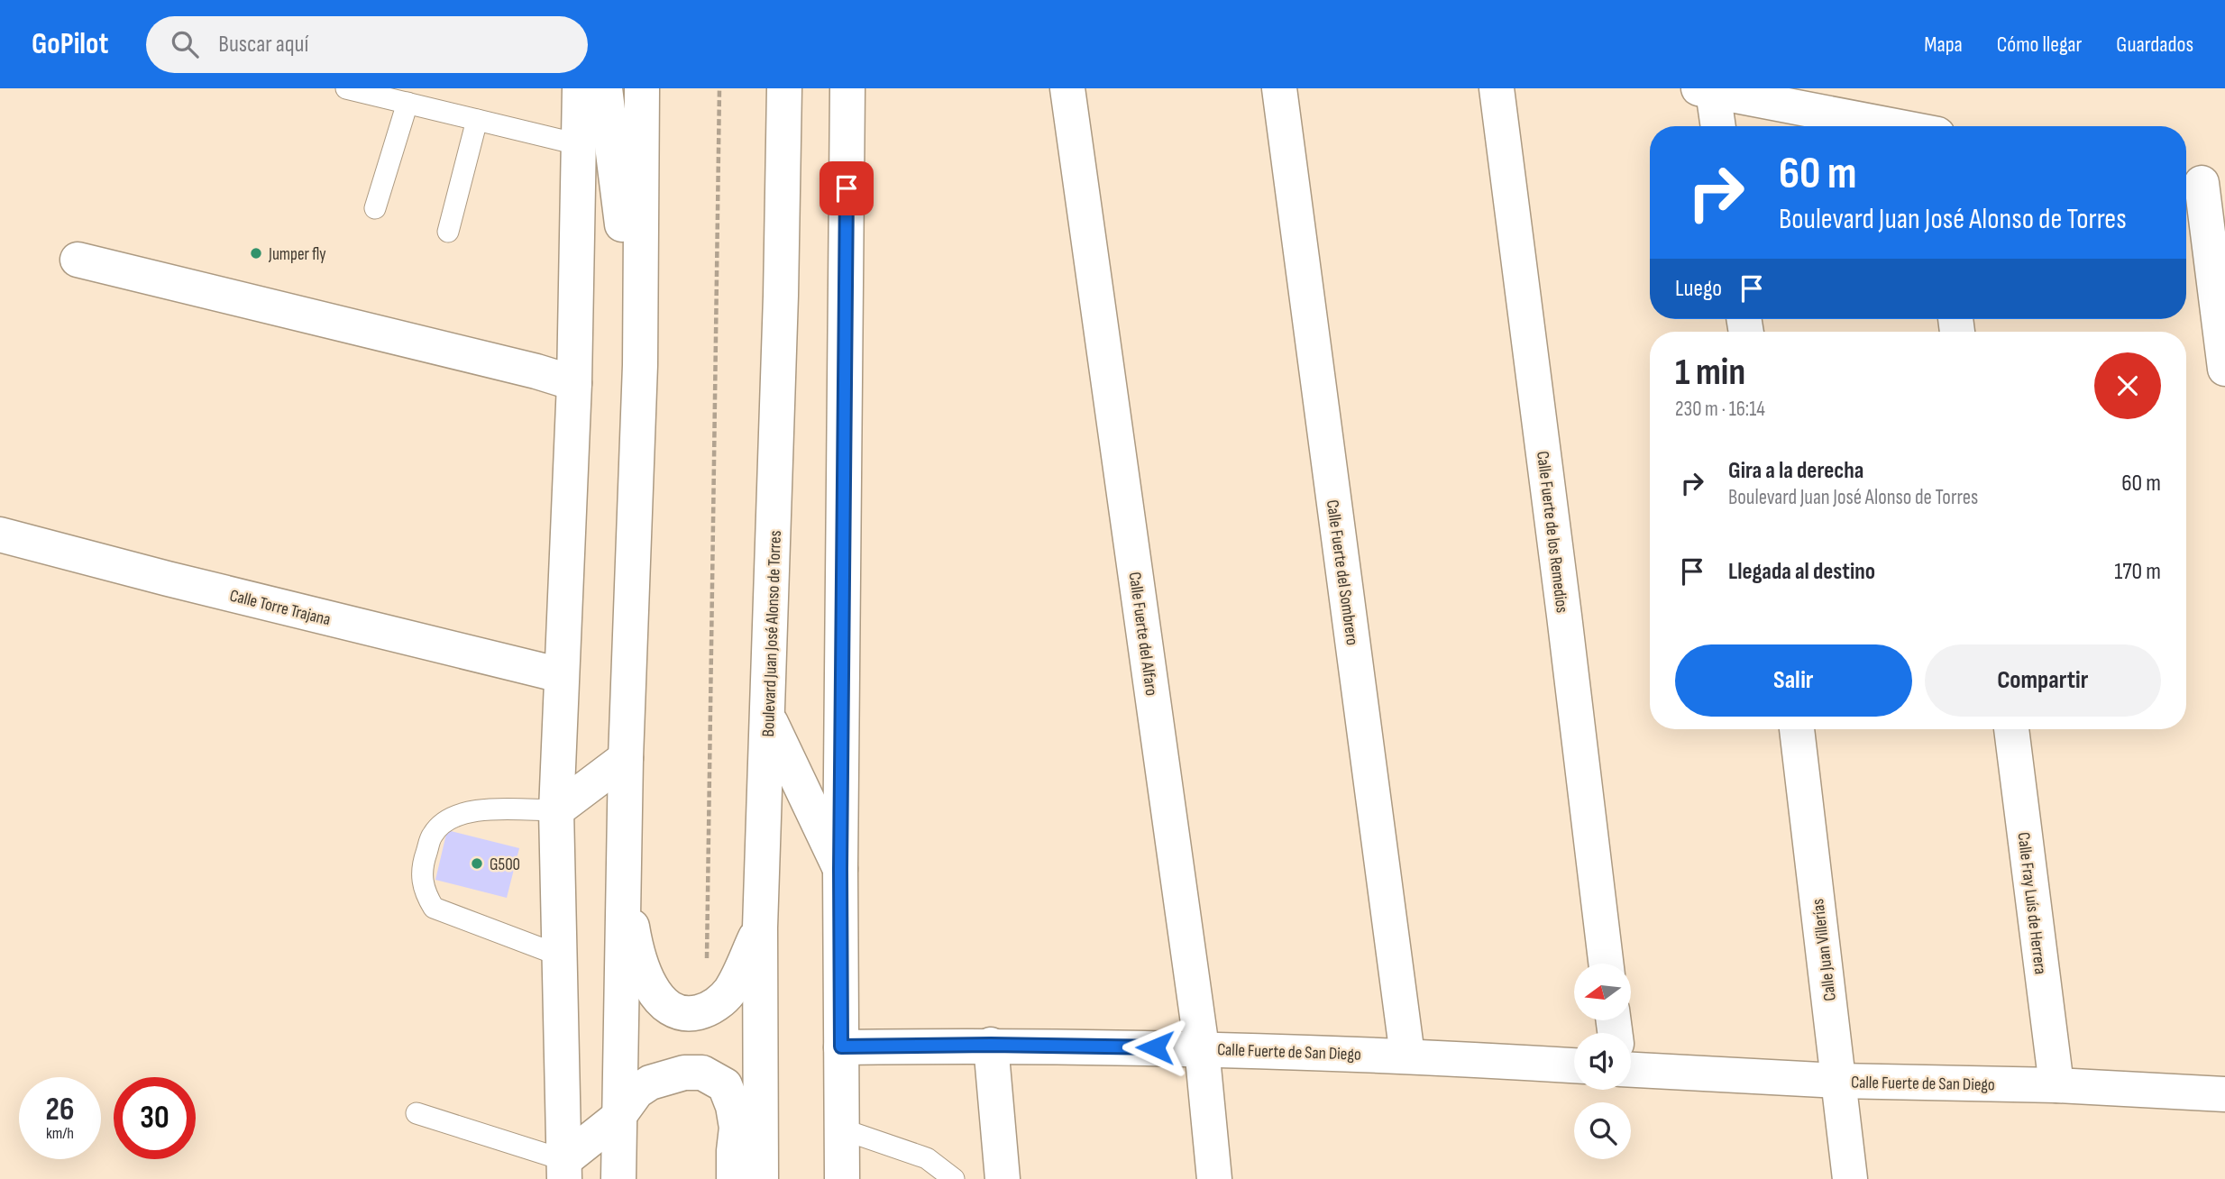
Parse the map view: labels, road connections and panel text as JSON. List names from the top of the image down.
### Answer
{
  "streets": {
    "street": [
      "Calle Fuerte de los Remedios",
      "Calle Fuerte del Sombrero",
      "Calle Torre Trajana",
      "Boulevard Juan José Alonso de Torres",
      "Calle Fuerte del Alfaro",
      "Calle Fray Luís de Herrera",
      "Calle Juan Villerías",
      "Calle Fuerte de San Diego"
    ]
  },
  "crossings": [
    ["Calle Fuerte del Sombrero", "Calle Fuerte de San Diego"],
    ["Calle Fuerte del Alfaro", "Calle Fuerte de San Diego"],
    ["Calle Fray Luís de Herrera", "Calle Fuerte de San Diego"],
    ["Calle Juan Villerías", "Calle Fuerte de San Diego"]
  ],
  "places": ["Jumper fly", "G500"],
  "north": "left",
  "page": {
    "header": "GoPilot",
    "search": "Buscar aquí",
    "nav": ["Mapa", "Cómo llegar", "Guardados"],
    "turn": ["60 m", "Boulevard Juan José Alonso de Torres"],
    "then": "Luego",
    "heading": ["1 min", "230 m · 16:14"],
    "list": [
      {
        "name": "Gira a la derecha",
        "note": "Boulevard Juan José Alonso de Torres",
        "value": "60 m"
      },
      {
        "name": "Llegada al destino",
        "value": "170 m"
      }
    ],
    "buttons": ["Salir", "Compartir"],
    "speed": "26 km/h",
    "limit": "30"
  }
}
